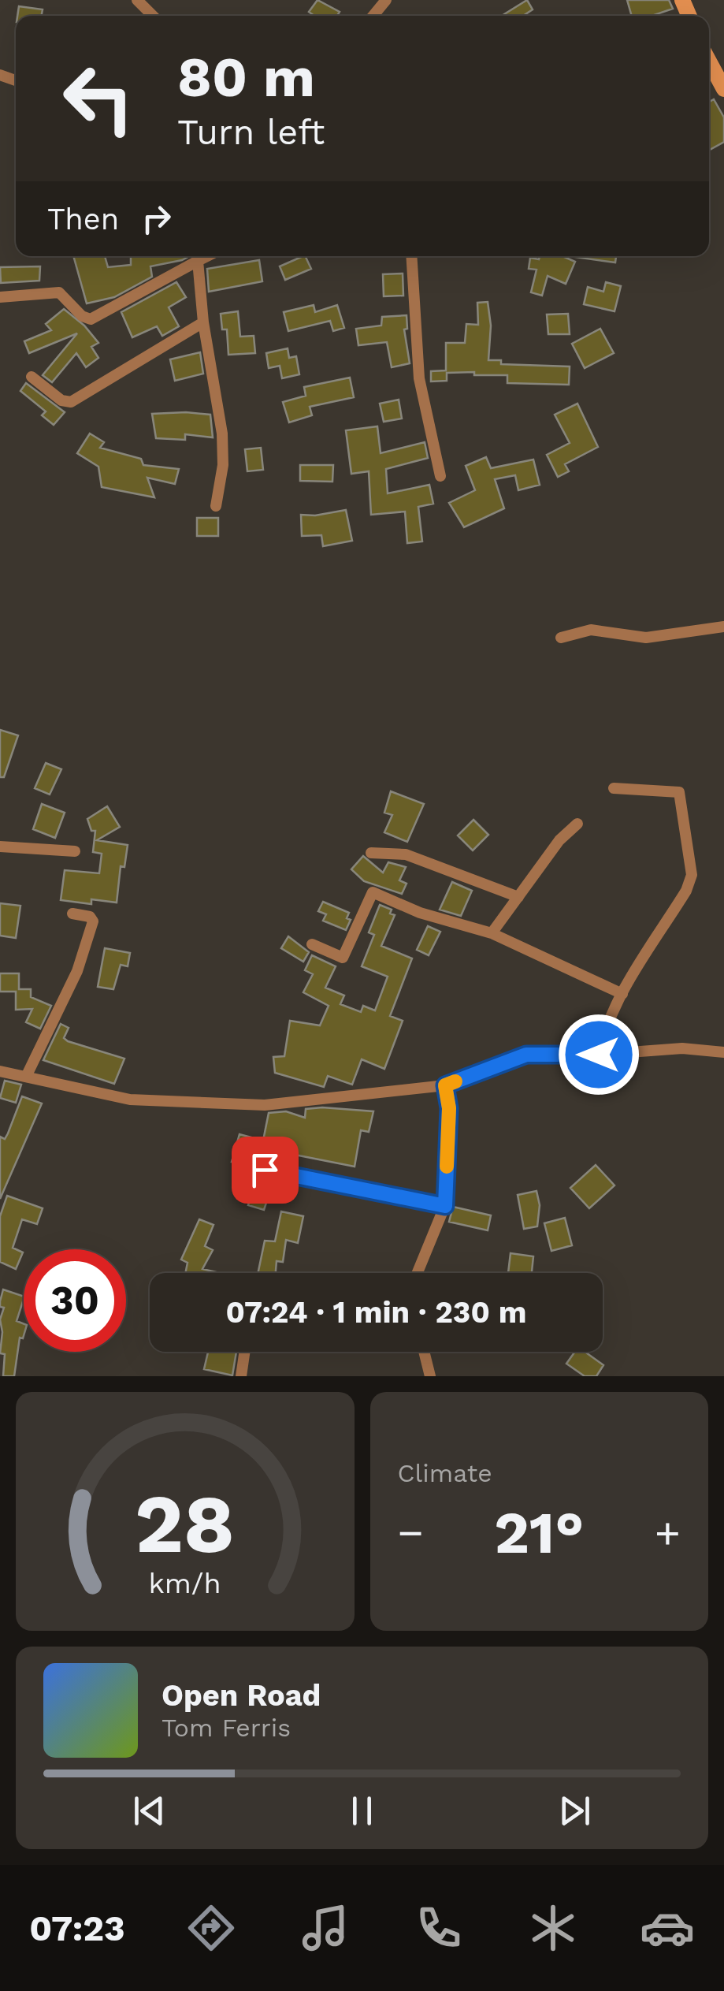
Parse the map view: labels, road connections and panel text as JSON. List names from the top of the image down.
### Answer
{
  "page": {
    "turn": ["80 m", "Turn left"],
    "then": "Then",
    "limit": "30",
    "trip": "07:24 · 1 min · 230 m",
    "tile": "Climate",
    "heat": ["−", "21°", "+"],
    "song": ["Open Road", "Tom Ferris"],
    "tabs": "07:23",
    "gauge": ["28", "km/h"]
  }
}
